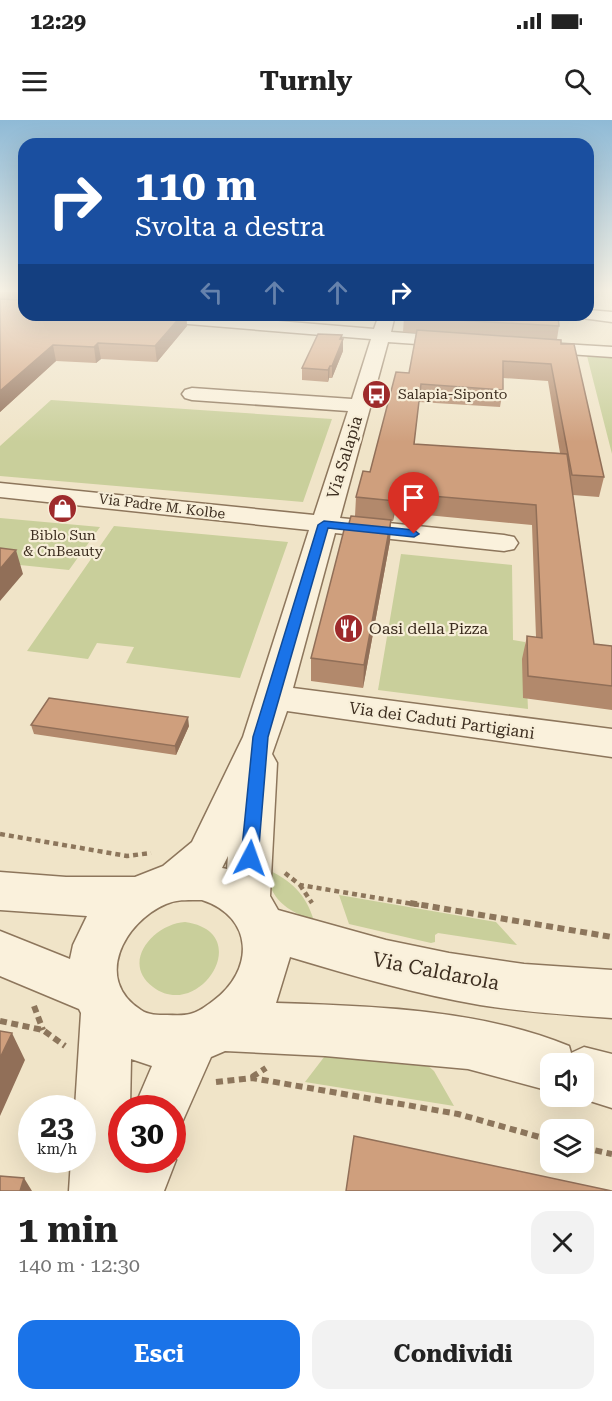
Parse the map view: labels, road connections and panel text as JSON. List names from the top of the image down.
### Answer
{
  "streets": {
    "street": [
      "Via Salapia",
      "Via Padre M. Kolbe",
      "Via dei Caduti Partigiani",
      "Via Caldarola"
    ]
  },
  "crossings": [
    ["Via Salapia", "Via Padre M. Kolbe"],
    ["Via Salapia", "Via dei Caduti Partigiani"],
    ["Via Salapia", "Via Caldarola"]
  ],
  "places": {
    "bus stop": ["Salapia-Siponto"],
    "shop": ["Biblo Sun & CnBeauty"],
    "restaurant": ["Oasi della Pizza"]
  },
  "page": {
    "status": "12:29",
    "header": "Turnly",
    "turn": ["110 m", "Svolta a destra"],
    "speed": "23 km/h",
    "limit": "30",
    "heading": ["1 min", "140 m · 12:30"],
    "buttons": ["Esci", "Condividi"]
  }
}
